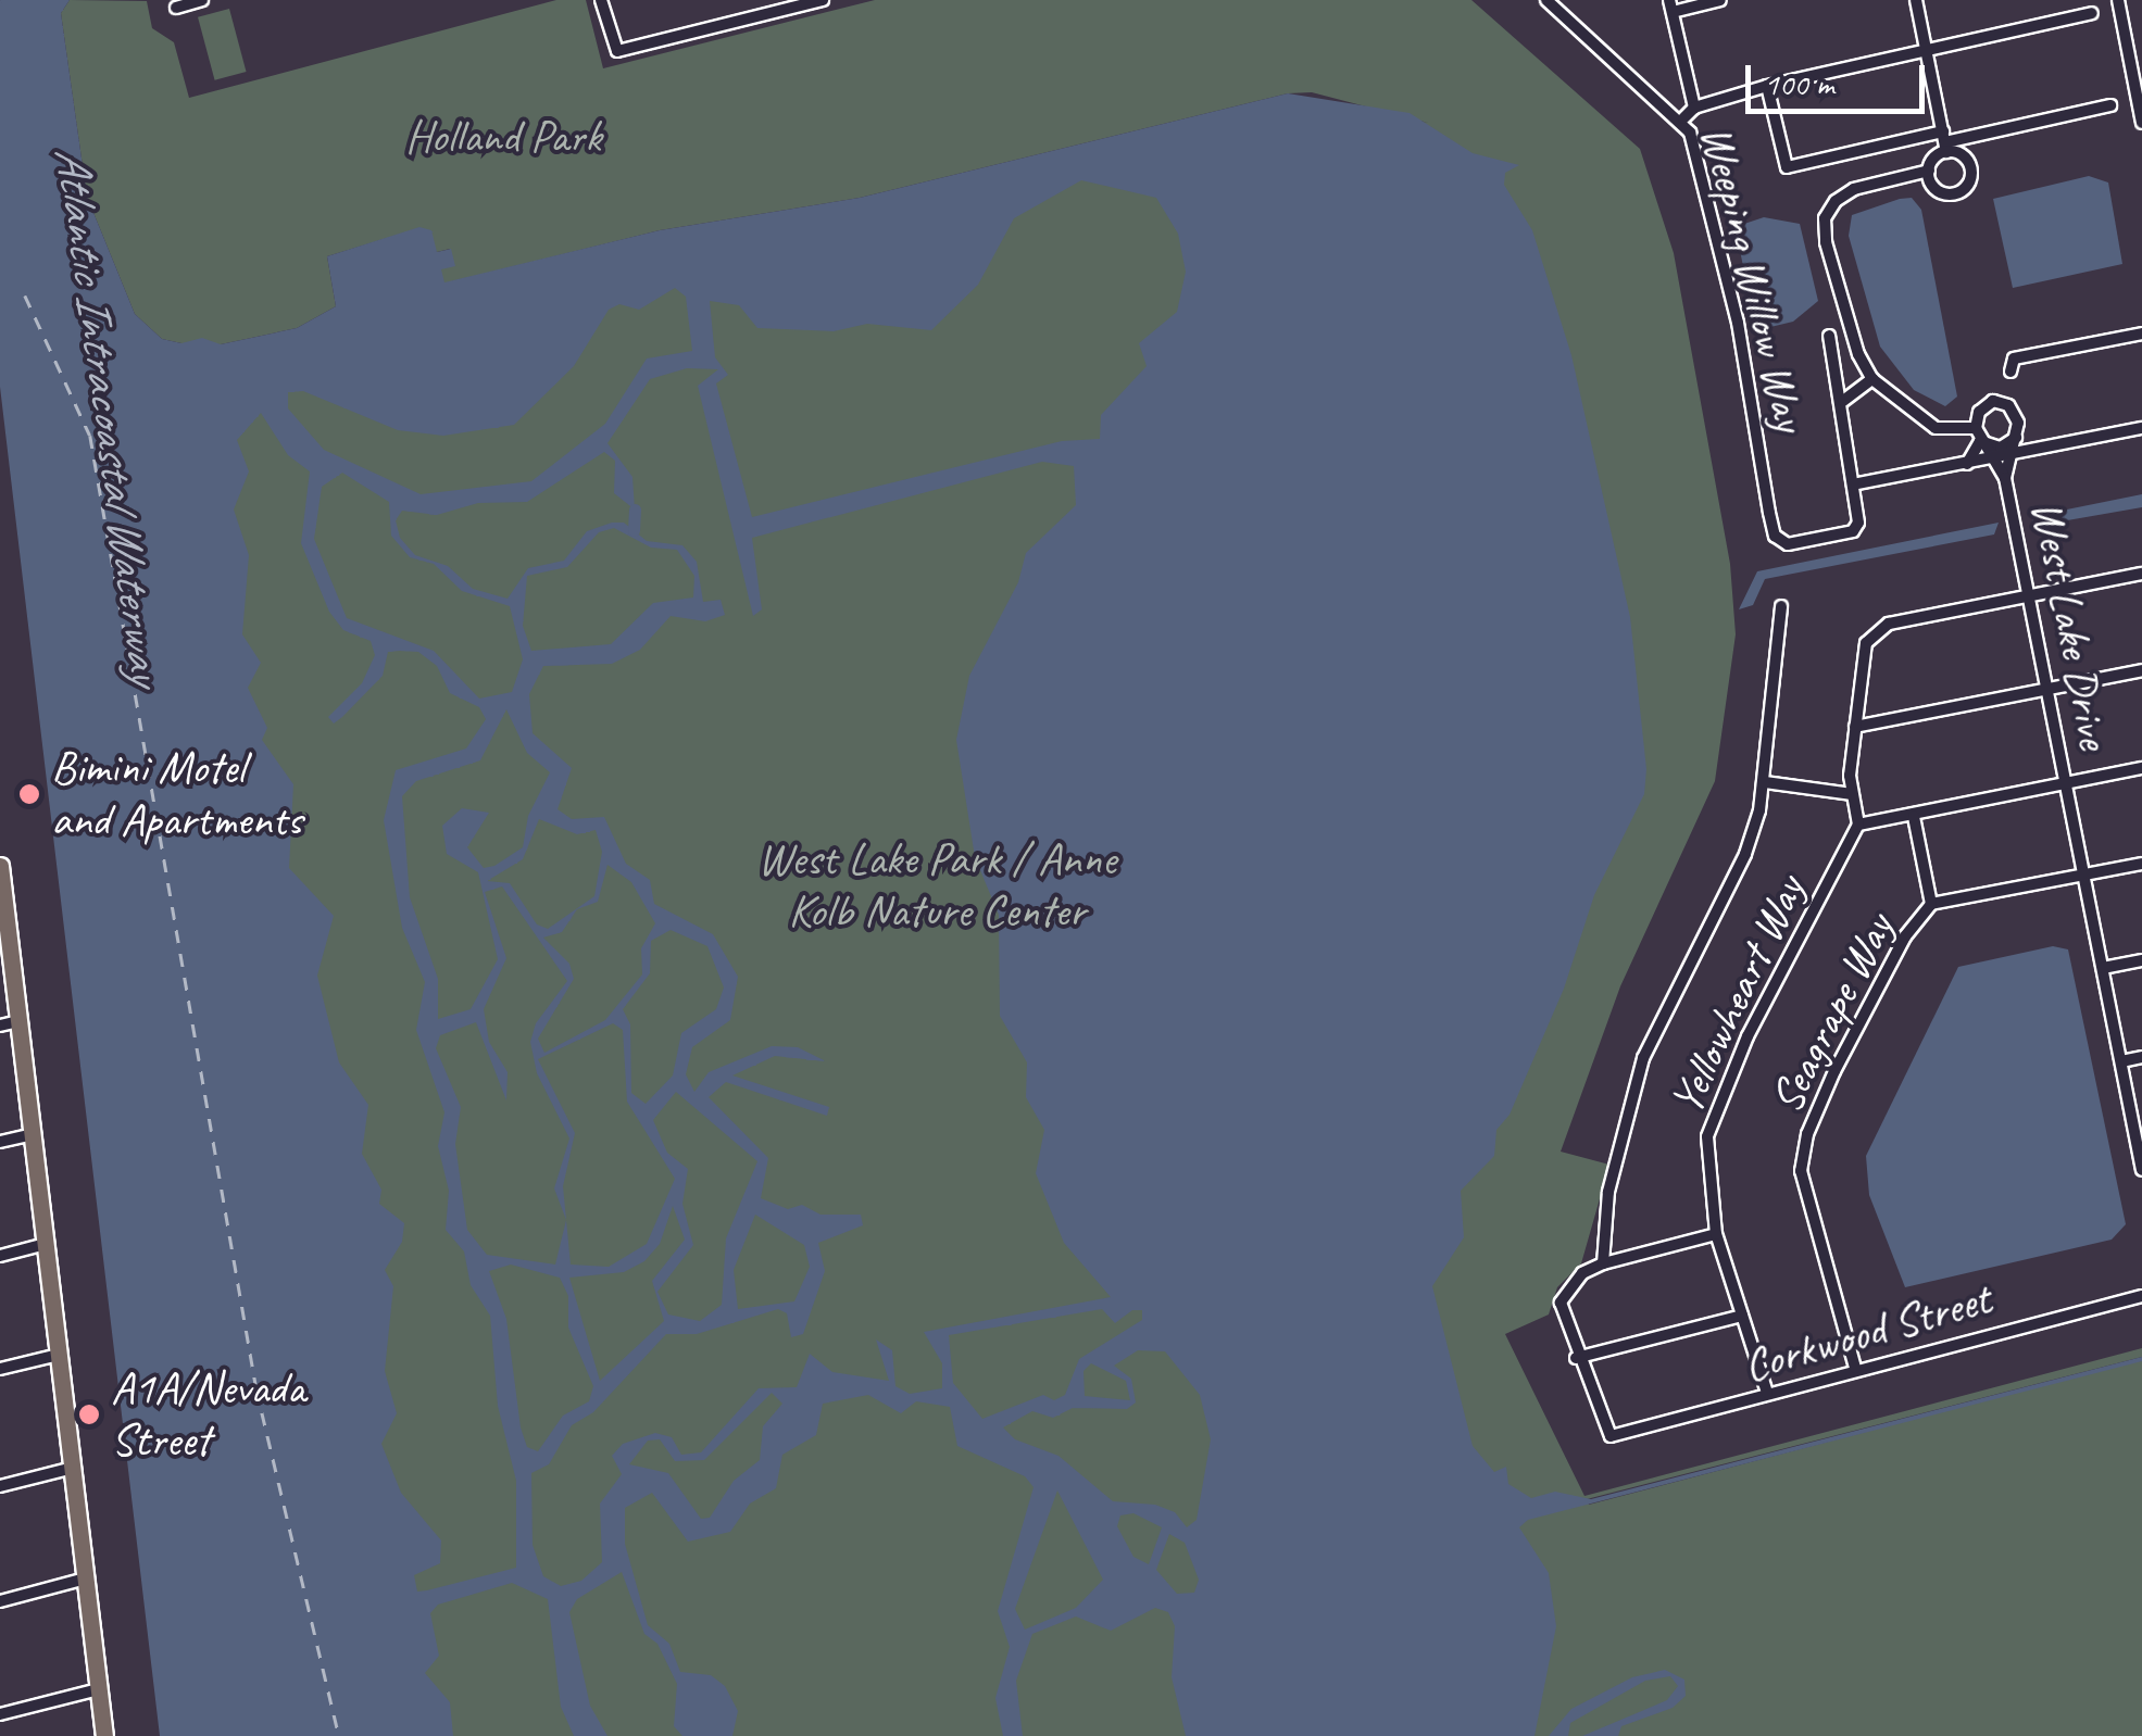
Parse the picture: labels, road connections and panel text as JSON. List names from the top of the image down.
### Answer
{
  "streets": {
    "street": [
      "Weeping Willow Way",
      "West Lake Drive",
      "Yellowheart Way",
      "Seagrape Way",
      "Corkwood Street"
    ]
  },
  "crossings": [
    ["Yellowheart Way", "Corkwood Street"],
    ["Seagrape Way", "Corkwood Street"]
  ],
  "water": ["Atlantic Intracoastal Waterway"],
  "parks": ["Holland Park", "West Lake Park / Anne Kolb Nature Center"],
  "places": ["Bimini Motel and Apartments", "A1A/Nevada Street"],
  "scale_bar": "100 m"
}
